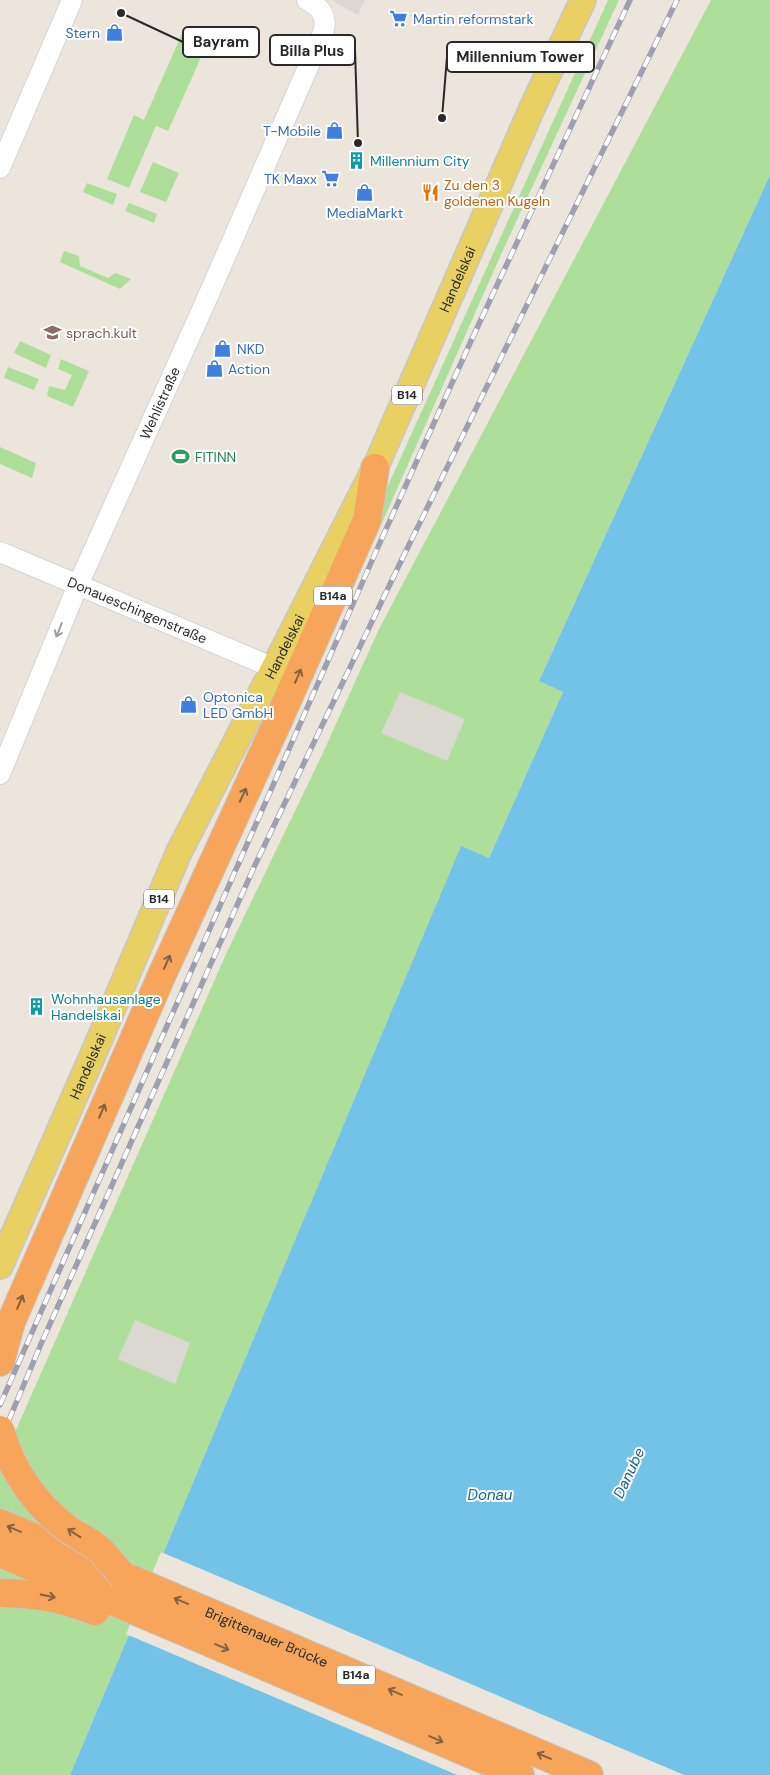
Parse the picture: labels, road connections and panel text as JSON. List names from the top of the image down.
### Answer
{
  "streets": {
    "highway": ["B14a", "Brigittenauer Brücke"],
    "main road": ["Handelskai", "B14"],
    "street": ["Wehlistraße", "Donaueschingenstraße"]
  },
  "crossings": [
    ["Handelskai", "B14a"],
    ["Handelskai", "Donaueschingenstraße"],
    ["Wehlistraße", "Donaueschingenstraße"],
    ["B14a", "Brigittenauer Brücke"]
  ],
  "water": ["Danube", "Donau"],
  "places": {
    "other": ["Bayram", "Millennium Tower", "Billa Plus"],
    "supermarket": ["Martin reformstark", "TK Maxx"],
    "shop": [
      "Stern",
      "T-Mobile",
      "MediaMarkt",
      "NKD",
      "Action",
      "Optonica LED GmbH"
    ],
    "building": ["Millennium City", "Wohnhausanlage Handelskai"],
    "restaurant": ["Zu den 3 goldenen Kugeln"],
    "school or university": ["sprach.kult"],
    "sports": ["FITINN"]
  }
}
